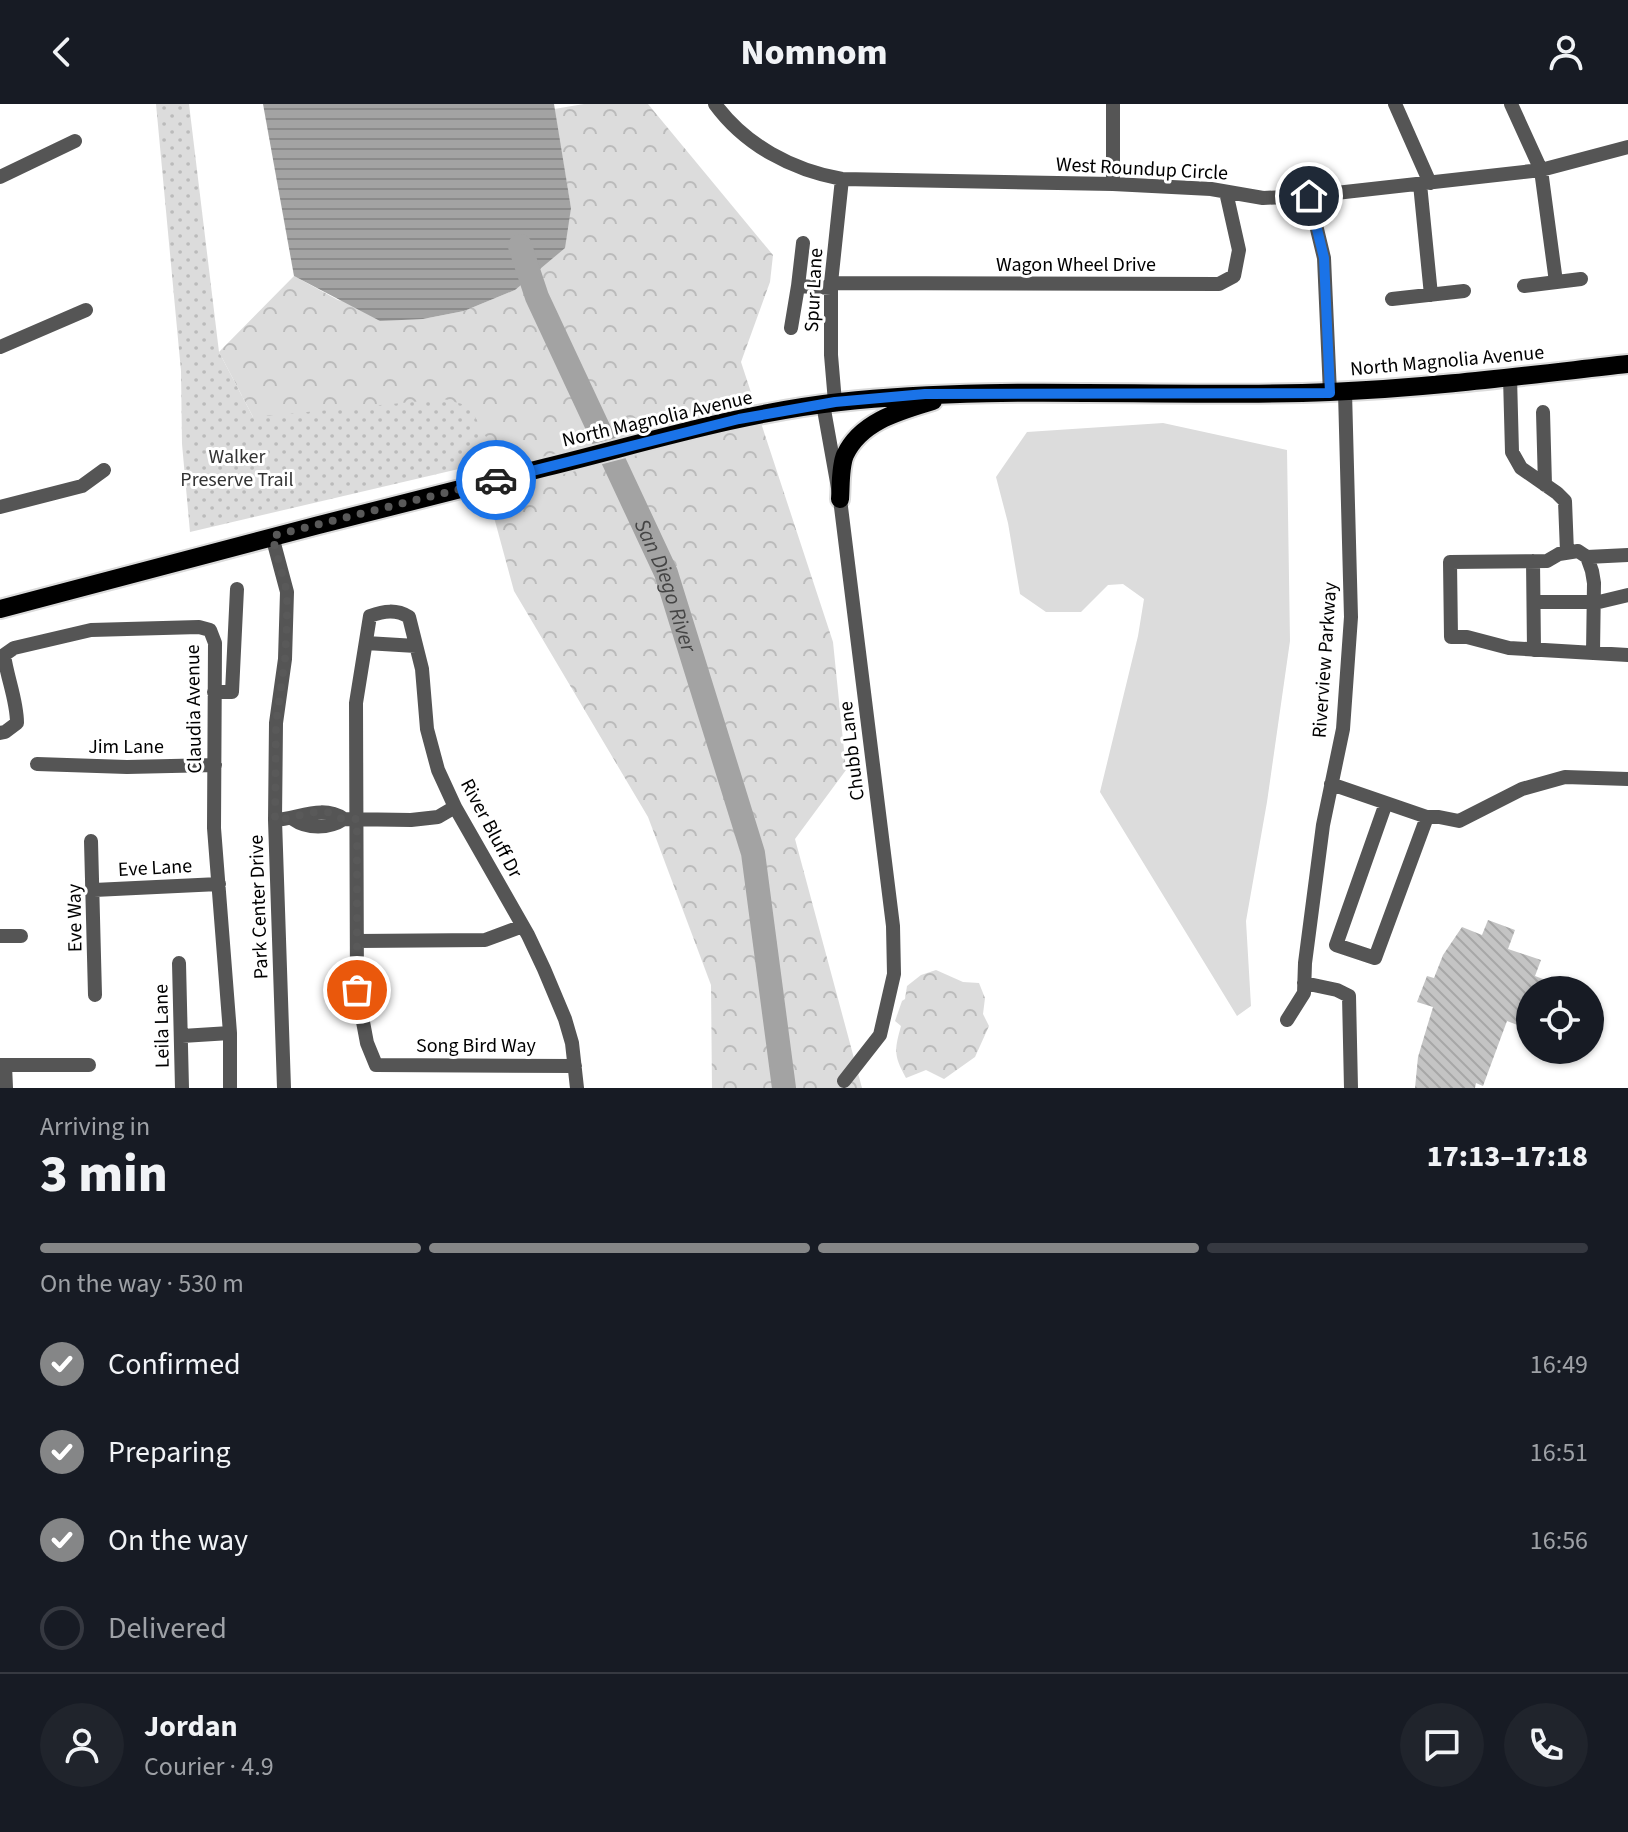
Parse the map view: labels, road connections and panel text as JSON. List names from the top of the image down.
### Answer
{
  "streets": {
    "main road": ["North Magnolia Avenue"],
    "street": [
      "West Roundup Circle",
      "Wagon Wheel Drive",
      "Spur Lane",
      "Riverview Parkway",
      "Claudia Avenue",
      "Jim Lane",
      "Chubb Lane",
      "River Bluff Dr",
      "Eve Lane",
      "Park Center Drive",
      "Eve Way",
      "Leila Lane",
      "Song Bird Way"
    ]
  },
  "crossings": [
    ["West Roundup Circle", "Wagon Wheel Drive"],
    ["West Roundup Circle", "Spur Lane"],
    ["West Roundup Circle", "Riverview Parkway"],
    ["Wagon Wheel Drive", "Spur Lane"],
    ["Spur Lane", "North Magnolia Avenue"],
    ["Spur Lane", "Chubb Lane"],
    ["North Magnolia Avenue", "Riverview Parkway"],
    ["North Magnolia Avenue", "Chubb Lane"],
    ["North Magnolia Avenue", "Park Center Drive"],
    ["Claudia Avenue", "Jim Lane"],
    ["Claudia Avenue", "Eve Lane"],
    ["River Bluff Dr", "Song Bird Way"],
    ["Eve Lane", "Eve Way"]
  ],
  "water": ["San Diego River"],
  "parks": ["Walker Preserve Trail"],
  "page": {
    "header": "Nomnom",
    "heading": ["3 min", "Arriving in", "17:13–17:18"],
    "panel": ["Jordan", "Courier · 4.9"],
    "bar": "On the way · 530 m",
    "list": [
      ["Confirmed", "16:49"],
      ["Preparing", "16:51"],
      ["On the way", "16:56"],
      "Delivered"
    ]
  }
}
